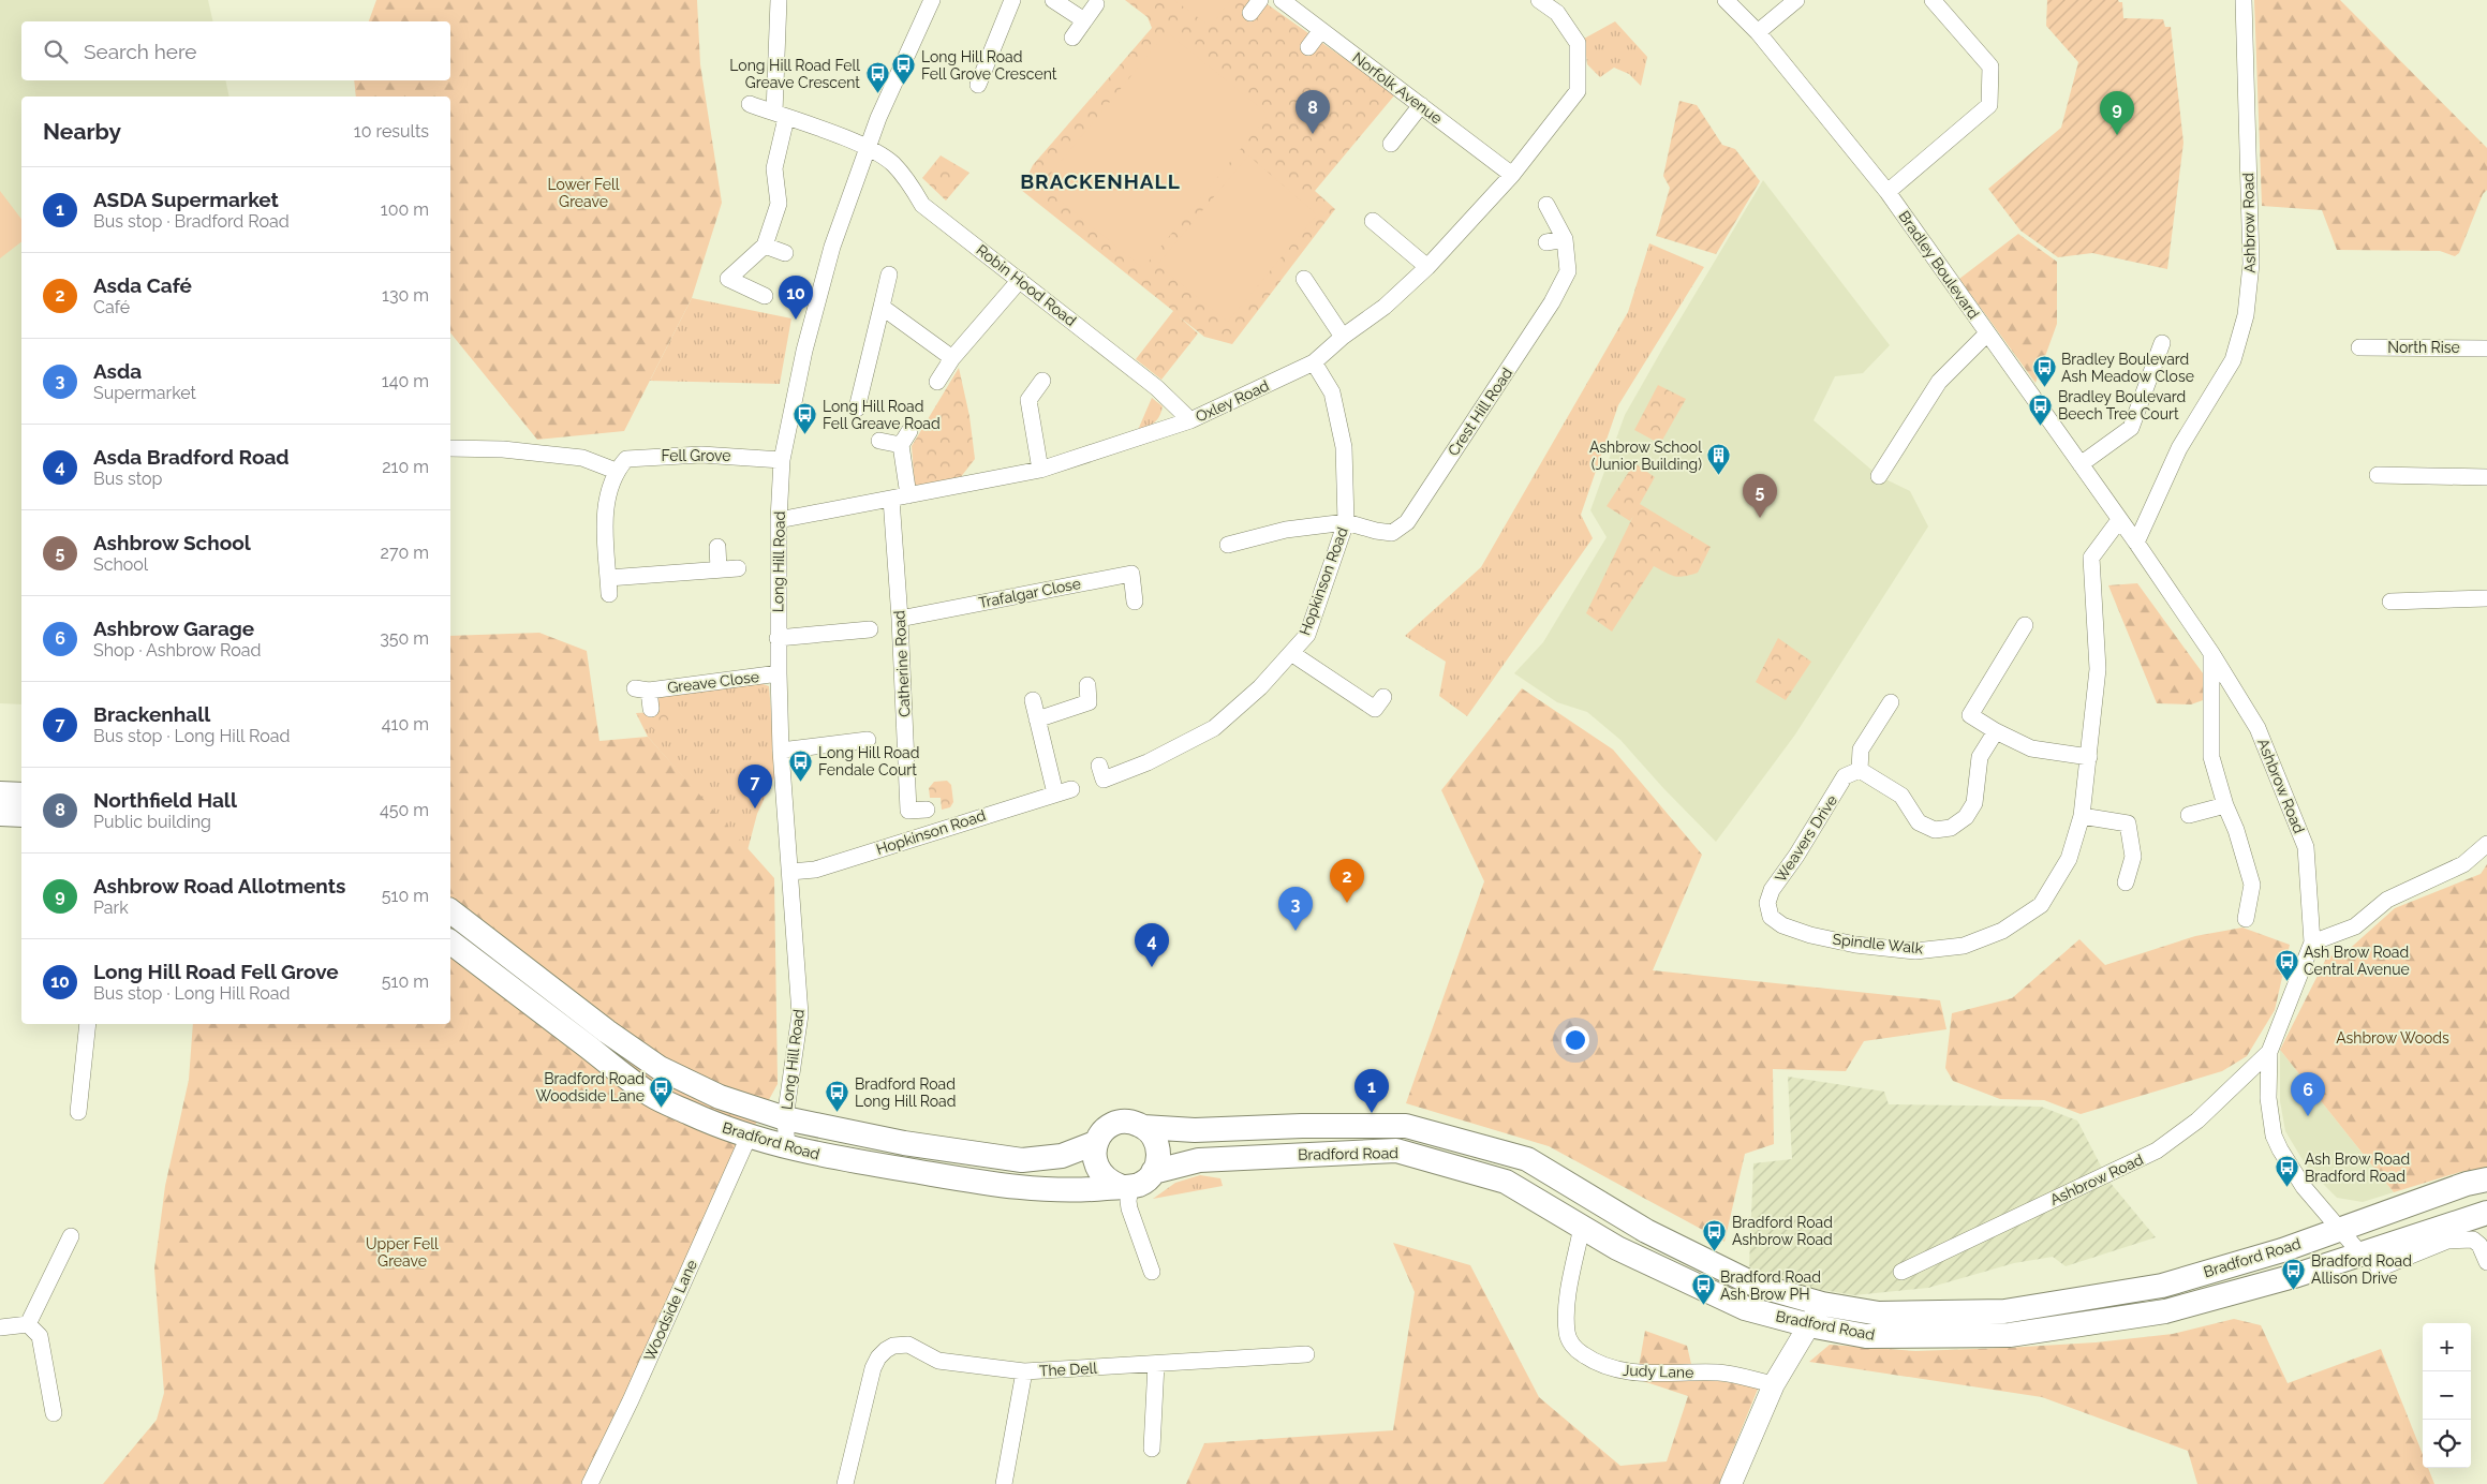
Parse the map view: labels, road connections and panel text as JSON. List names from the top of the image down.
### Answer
{
  "streets": {
    "main road": ["Bradford Road"],
    "street": [
      "Norfolk Avenue",
      "Ashbrow Road",
      "Bradley Boulevard",
      "Robin Hood Road",
      "North Rise",
      "Oxley Road",
      "Crest Hill Road",
      "Fell Grove",
      "Long Hill Road",
      "Hopkinson Road",
      "Trafalgar Close",
      "Catherine Road",
      "Greave Close",
      "Weavers Drive",
      "Spindle Walk",
      "Woodside Lane",
      "The Dell",
      "Judy Lane"
    ]
  },
  "crossings": [
    ["Norfolk Avenue", "Oxley Road"],
    ["Ashbrow Road", "Bradley Boulevard"],
    ["Ashbrow Road", "Bradford Road"],
    ["Bradley Boulevard", "Spindle Walk"],
    ["Robin Hood Road", "Oxley Road"],
    ["Robin Hood Road", "Long Hill Road"],
    ["Oxley Road", "Long Hill Road"],
    ["Oxley Road", "Hopkinson Road"],
    ["Oxley Road", "Catherine Road"],
    ["Crest Hill Road", "Hopkinson Road"],
    ["Fell Grove", "Long Hill Road"],
    ["Long Hill Road", "Hopkinson Road"],
    ["Long Hill Road", "Greave Close"],
    ["Long Hill Road", "Bradford Road"],
    ["Trafalgar Close", "Catherine Road"],
    ["Weavers Drive", "Spindle Walk"],
    ["Bradford Road", "Woodside Lane"],
    ["Bradford Road", "Judy Lane"]
  ],
  "districts": ["BRACKENHALL"],
  "parks": ["Lower Fell Greave", "Ashbrow Woods", "Upper Fell Greave"],
  "places": {
    "bus stop": [
      "Long Hill Road Fell Grove Crescent",
      "Long Hill Road Fell Greave Crescent",
      "Bradley Boulevard Ash Meadow Close",
      "Bradley Boulevard Beech Tree Court",
      "Long Hill Road Fell Greave Road",
      "Long Hill Road Fendale Court",
      "Ash Brow Road Central Avenue",
      "Bradford Road Woodside Lane",
      "Bradford Road Long Hill Road",
      "Ash Brow Road Bradford Road",
      "Bradford Road Ashbrow Road",
      "Bradford Road Allison Drive",
      "Bradford Road Ash Brow PH"
    ],
    "building": ["Ashbrow School (Junior Building)"]
  },
  "page": {
    "search": "Search here",
    "pins": [
      "8",
      "9",
      "10",
      "5",
      "7",
      "2",
      "3",
      "4",
      "1",
      "6"
    ],
    "heading": ["Nearby", "10 results"],
    "list": [
      {
        "mark": "1",
        "name": "ASDA Supermarket",
        "note": "Bus stop · Bradford Road",
        "value": "100 m"
      },
      {
        "mark": "2",
        "name": "Asda Café",
        "note": "Café",
        "value": "130 m"
      },
      {
        "mark": "3",
        "name": "Asda",
        "note": "Supermarket",
        "value": "140 m"
      },
      {
        "mark": "4",
        "name": "Asda Bradford Road",
        "note": "Bus stop",
        "value": "210 m"
      },
      {
        "mark": "5",
        "name": "Ashbrow School",
        "note": "School",
        "value": "270 m"
      },
      {
        "mark": "6",
        "name": "Ashbrow Garage",
        "note": "Shop · Ashbrow Road",
        "value": "350 m"
      },
      {
        "mark": "7",
        "name": "Brackenhall",
        "note": "Bus stop · Long Hill Road",
        "value": "410 m"
      },
      {
        "mark": "8",
        "name": "Northfield Hall",
        "note": "Public building",
        "value": "450 m"
      },
      {
        "mark": "9",
        "name": "Ashbrow Road Allotments",
        "note": "Park",
        "value": "510 m"
      },
      {
        "mark": "10",
        "name": "Long Hill Road Fell Grove",
        "note": "Bus stop · Long Hill Road",
        "value": "510 m"
      }
    ],
    "map_buttons": ["+", "−"]
  }
}
